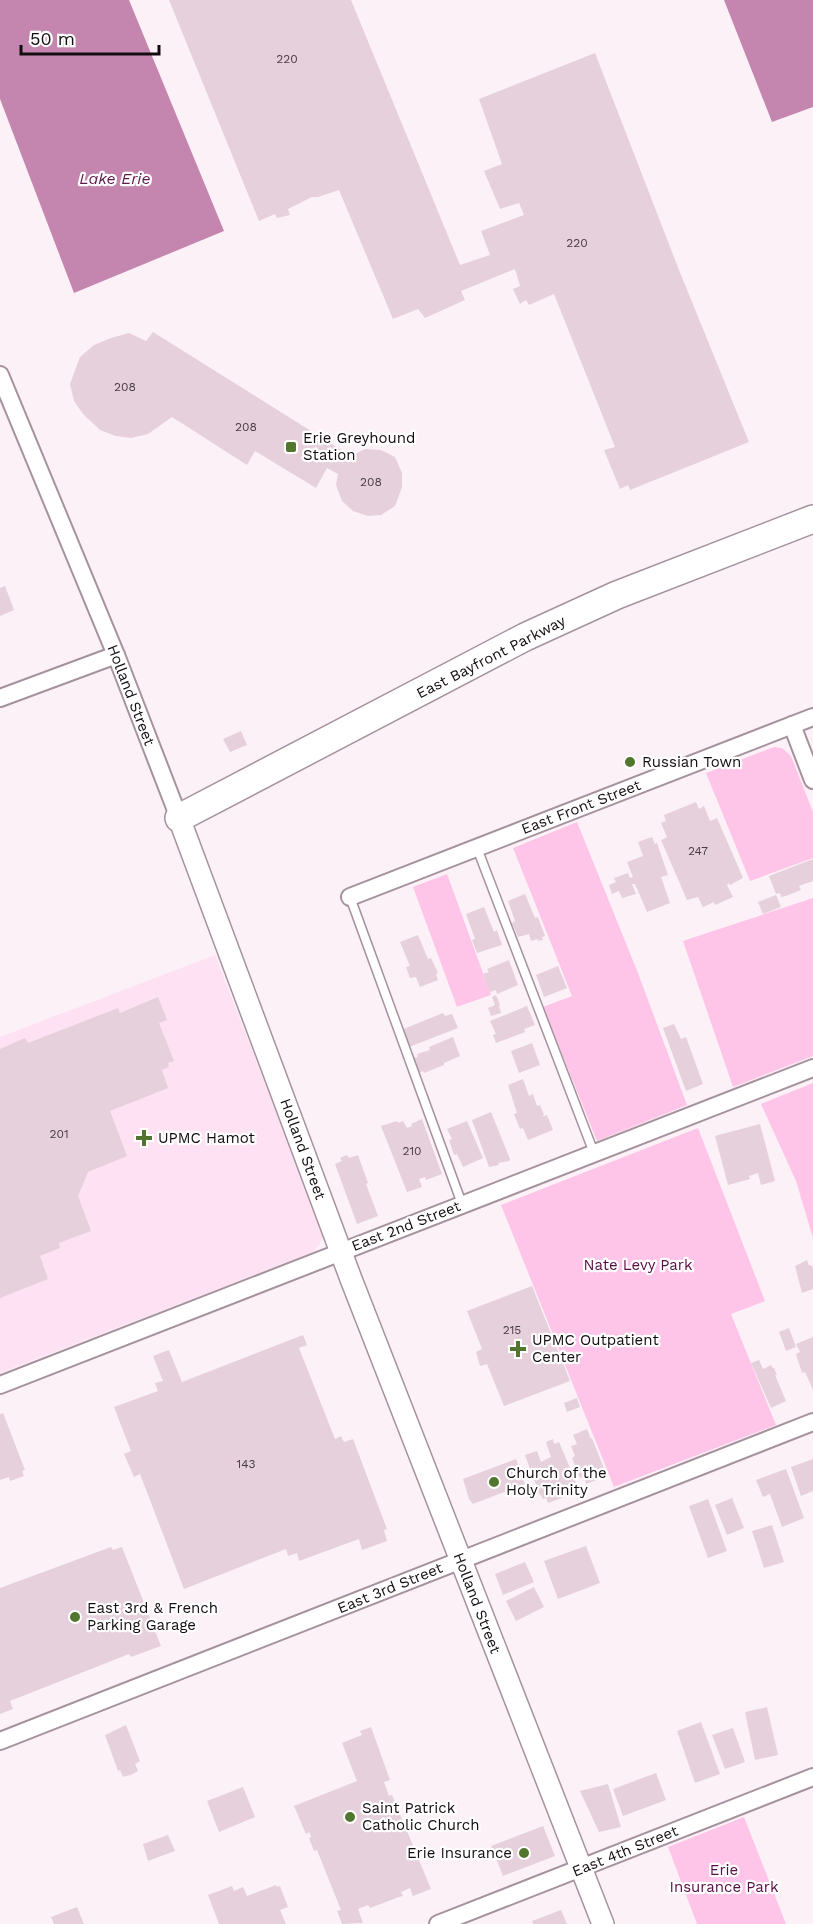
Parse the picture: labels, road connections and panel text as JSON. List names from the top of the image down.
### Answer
{
  "streets": {
    "highway": ["East Bayfront Parkway"],
    "street": [
      "Holland Street",
      "East Front Street",
      "East 2nd Street",
      "East 3rd Street",
      "East 4th Street"
    ]
  },
  "crossings": [
    ["East Bayfront Parkway", "Holland Street"],
    ["Holland Street", "East 2nd Street"],
    ["Holland Street", "East 3rd Street"],
    ["Holland Street", "East 4th Street"]
  ],
  "water": ["Lake Erie"],
  "parks": ["Nate Levy Park", "Erie Insurance Park"],
  "places": {
    "transit": ["Erie Greyhound Station"],
    "other": [
      "Russian Town",
      "Church of the Holy Trinity",
      "East 3rd & French Parking Garage",
      "Saint Patrick Catholic Church",
      "Erie Insurance"
    ],
    "health": ["UPMC Hamot", "UPMC Outpatient Center"]
  },
  "house_numbers": [
    "220",
    "220",
    "208",
    "208",
    "208",
    "247",
    "201",
    "210",
    "215",
    "143"
  ],
  "scale_bar": "50 m"
}
